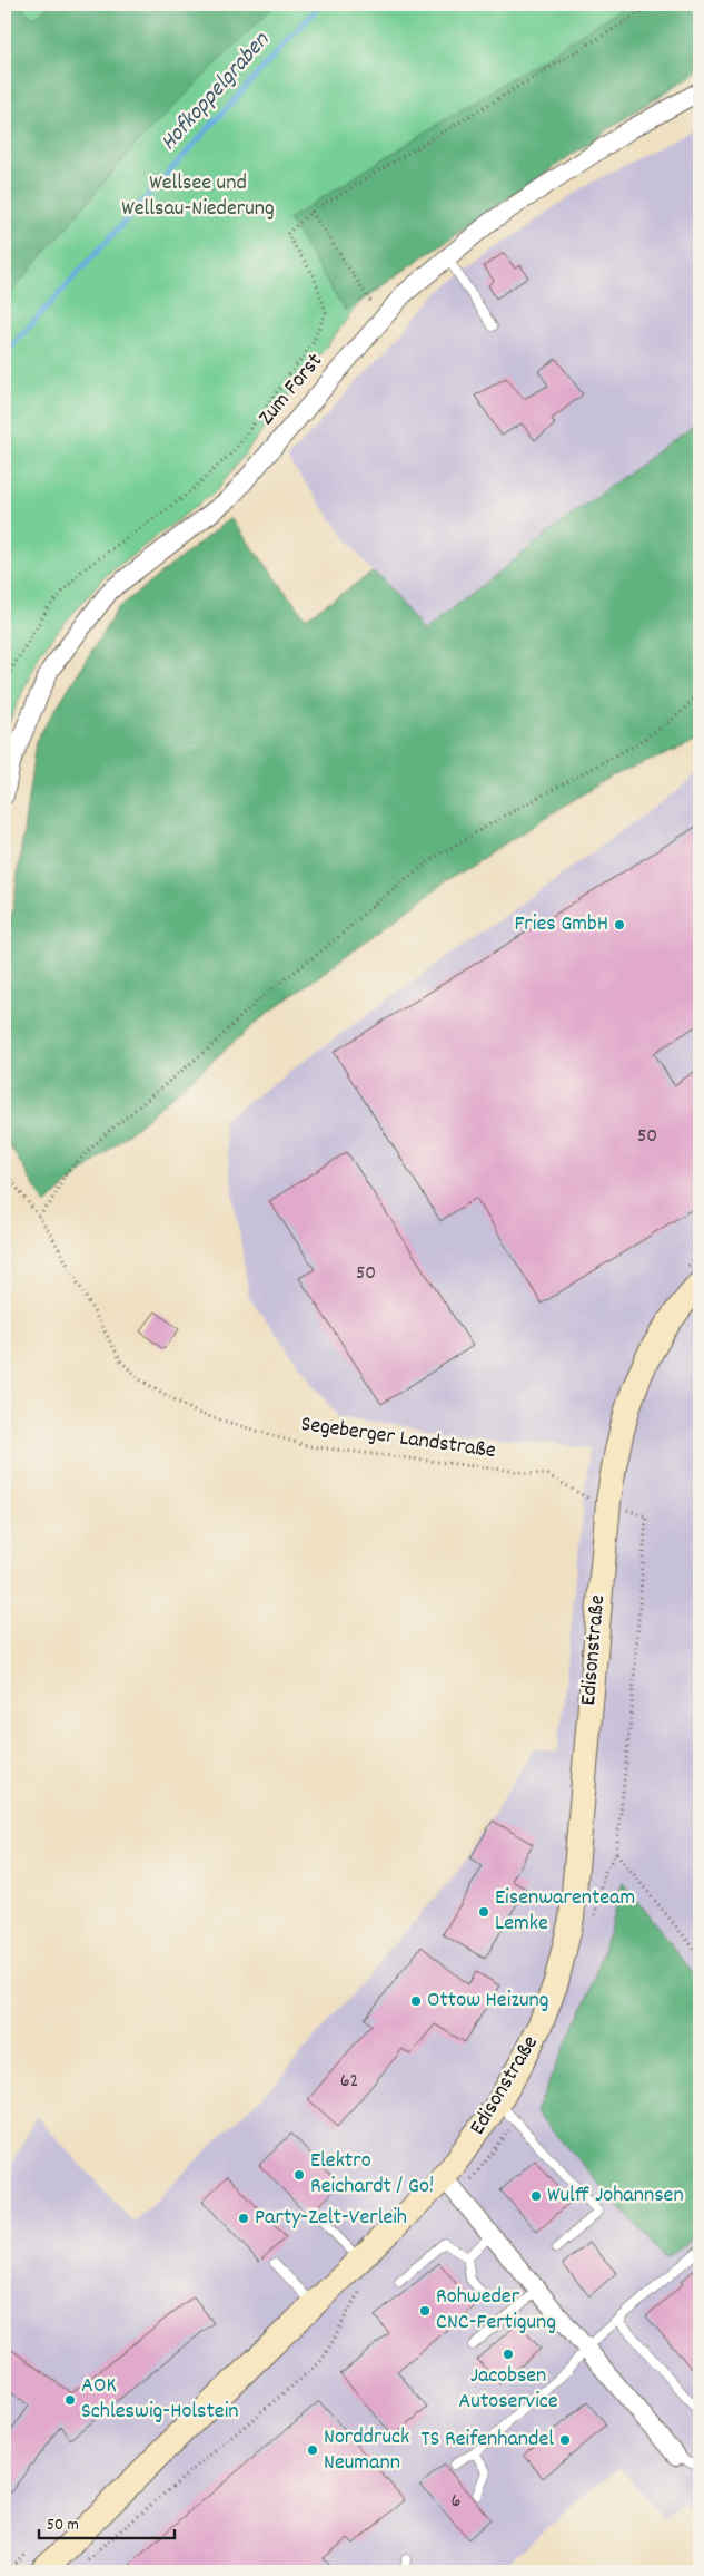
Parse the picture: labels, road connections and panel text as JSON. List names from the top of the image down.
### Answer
{
  "streets": {
    "street": ["Zum Forst", "Edisonstraße"],
    "path": ["Segeberger Landstraße"]
  },
  "crossings": [
    ["Segeberger Landstraße", "Edisonstraße"]
  ],
  "water": ["Hofkoppelgraben"],
  "parks": ["Wellsee und Wellsau-Niederung"],
  "places": [
    "Fries GmbH",
    "Eisenwarenteam Lemke",
    "Ottow Heizung",
    "Elektro Reichardt / Go!",
    "Wulff Johannsen",
    "Party-Zelt-Verleih",
    "Rohweder CNC-Fertigung",
    "Jacobsen Autoservice",
    "AOK Schleswig-Holstein",
    "TS Reifenhandel",
    "Norddruck Neumann"
  ],
  "house_numbers": [
    "50",
    "50",
    "62",
    "6"
  ],
  "scale_bar": "50 m"
}
